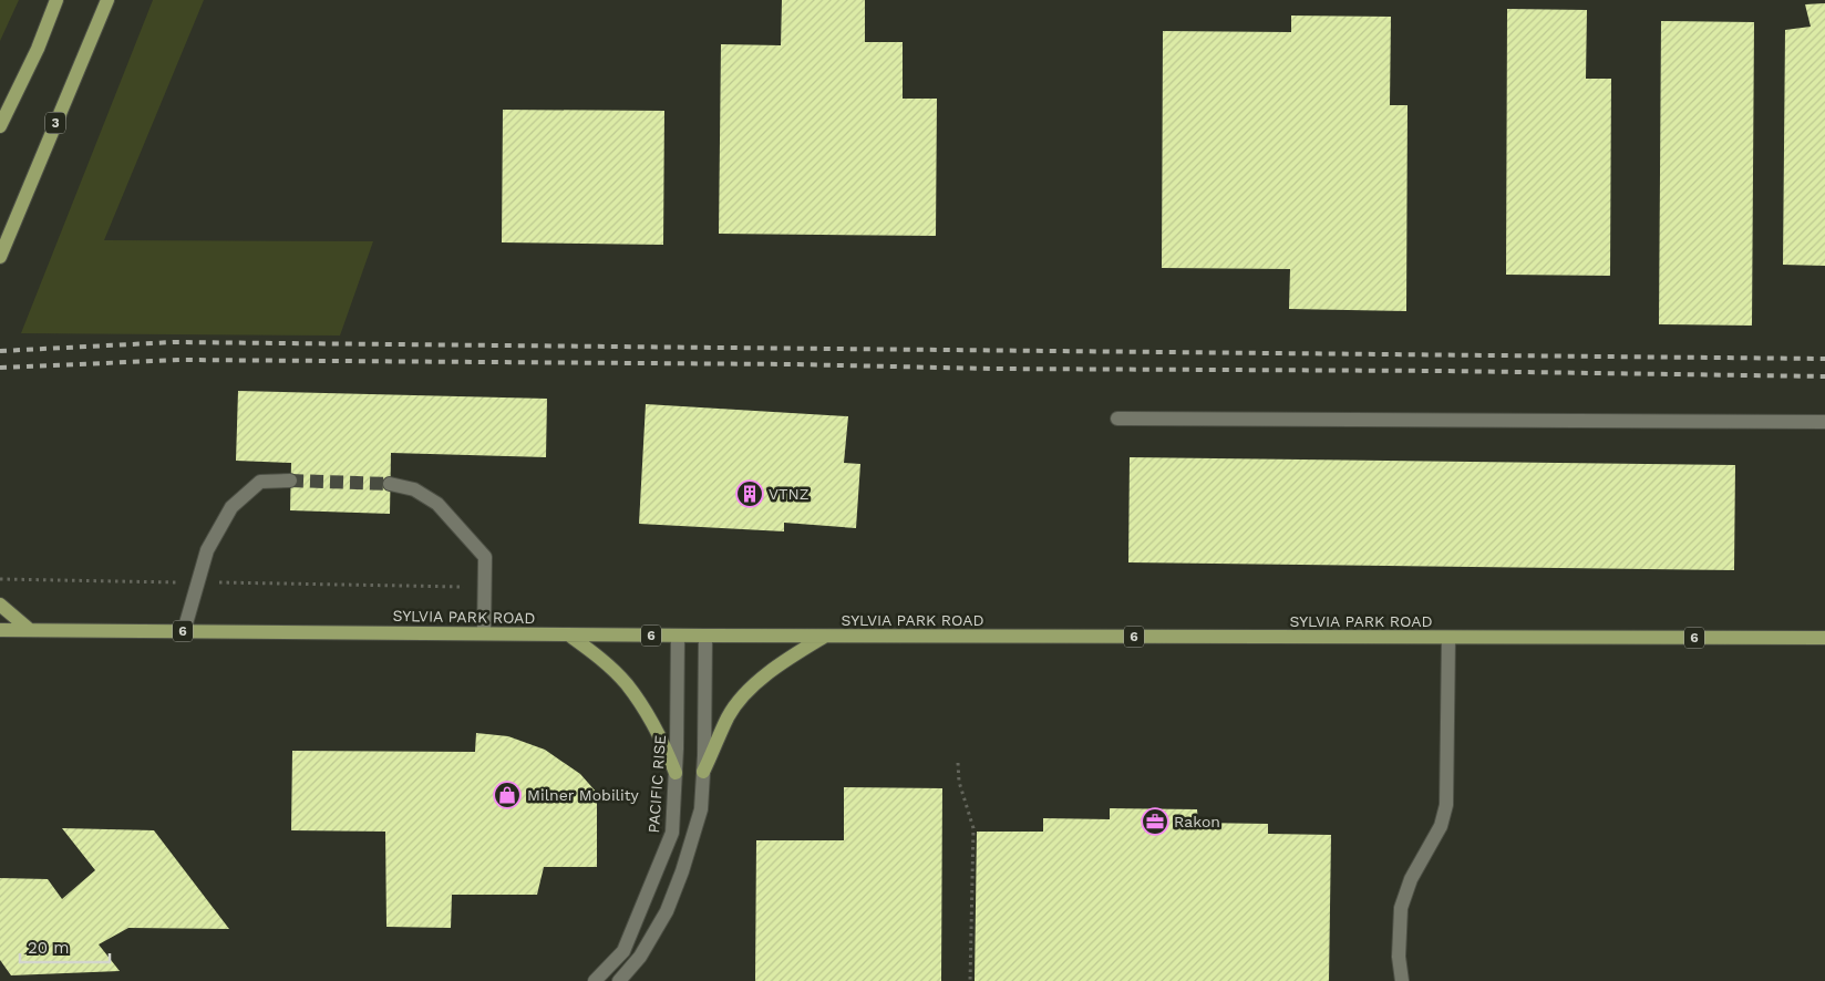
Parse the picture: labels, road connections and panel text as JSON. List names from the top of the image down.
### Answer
{
  "streets": {
    "main road": ["3", "SYLVIA PARK ROAD", "6"],
    "street": ["PACIFIC RISE"]
  },
  "crossings": [
    ["SYLVIA PARK ROAD", "PACIFIC RISE"]
  ],
  "places": {
    "building": ["VTNZ"],
    "shop": ["Milner Mobility"],
    "office": ["Rakon"]
  },
  "scale_bar": "20 m"
}
